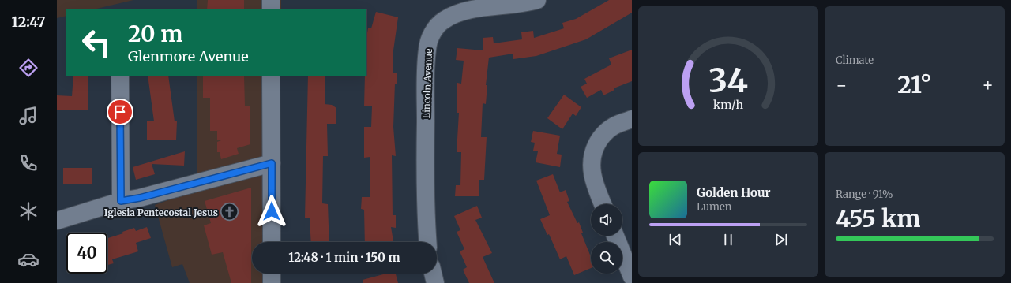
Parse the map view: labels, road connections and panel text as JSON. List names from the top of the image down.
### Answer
{
  "streets": {
    "street": ["Lincoln Avenue"]
  },
  "places": {
    "church": ["Iglesia Pentecostal Jesus"]
  },
  "page": {
    "tabs": "12:47",
    "tile": [
      "Climate",
      ["Range · 91%", "455 km"]
    ],
    "turn": ["20 m", "Glenmore Avenue"],
    "heat": ["−", "21°", "+"],
    "song": ["Golden Hour", "Lumen"],
    "limit": "40",
    "trip": "12:48 · 1 min · 150 m",
    "gauge": ["34", "km/h"]
  }
}
